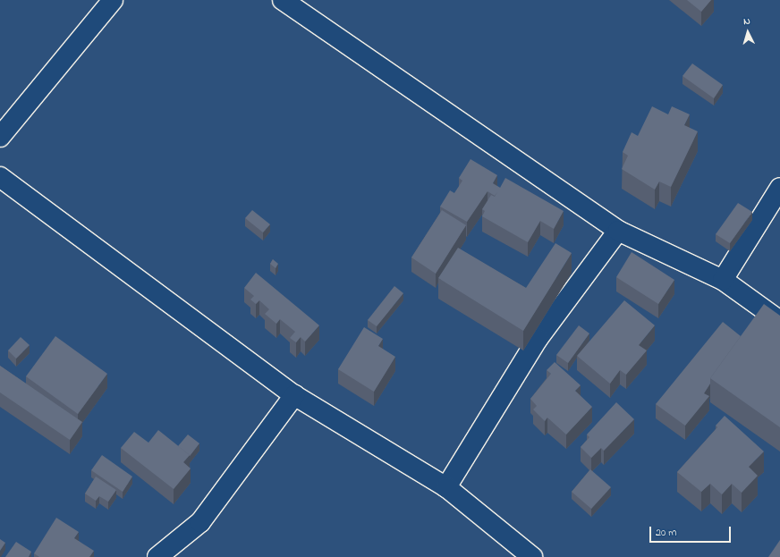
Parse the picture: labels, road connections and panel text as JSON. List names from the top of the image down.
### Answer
{
  "scale_bar": "20 m",
  "north": "top"
}
